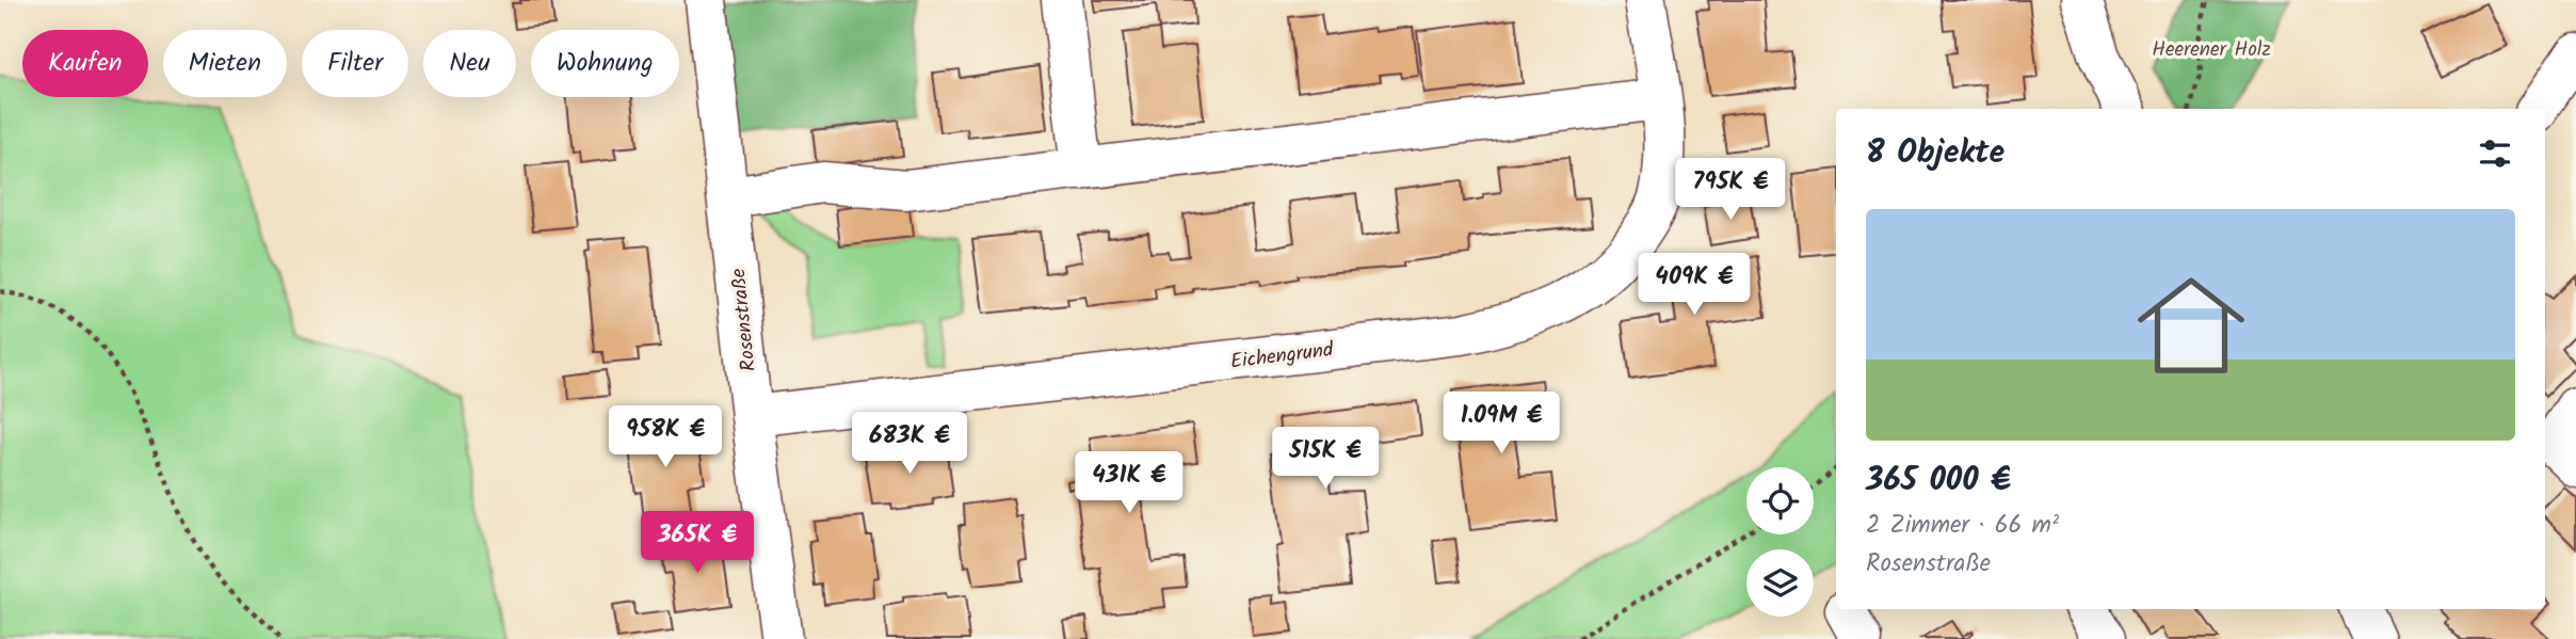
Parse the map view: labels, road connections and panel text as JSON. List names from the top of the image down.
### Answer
{
  "streets": {
    "street": ["Rosenstraße", "Eichengrund"]
  },
  "crossings": [
    ["Rosenstraße", "Eichengrund"]
  ],
  "parks": ["Heerener Holz"],
  "page": {
    "chip": [
      "Kaufen",
      "Mieten",
      "Filter",
      "Neu",
      "Wohnung"
    ],
    "heading": "8 Objekte",
    "price": [
      "795K €",
      "409K €",
      "1.09M €",
      "958K €",
      "683K €",
      "515K €",
      "431K €",
      "365K €"
    ],
    "list": [
      {
        "name": "365 000 €",
        "note": "2 Zimmer · 66 m² · Rosenstraße"
      }
    ]
  }
}
